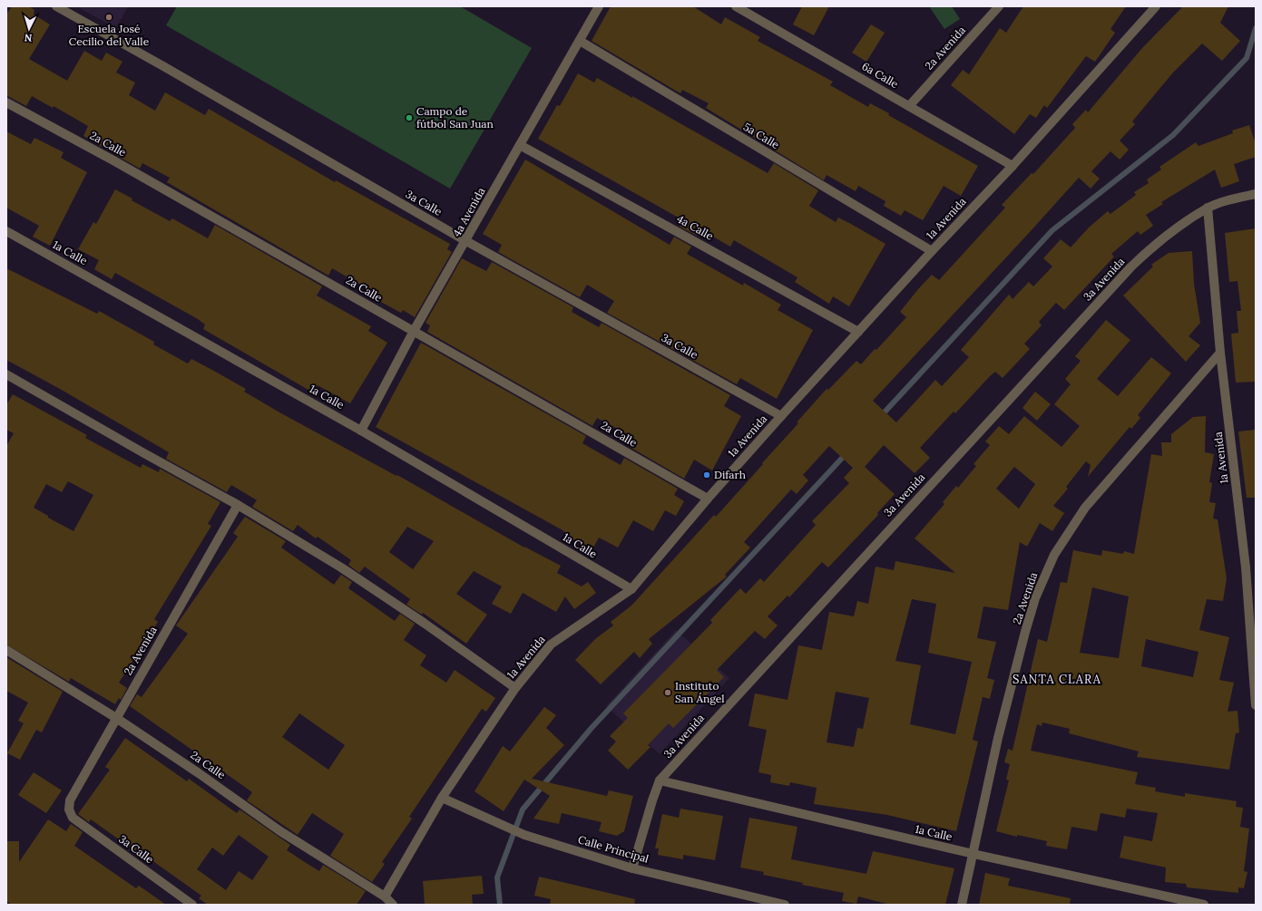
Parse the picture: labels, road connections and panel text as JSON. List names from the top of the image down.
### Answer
{
  "streets": {
    "street": [
      "2a Avenida",
      "6a Calle",
      "5a Calle",
      "2a Calle",
      "3a Calle",
      "4a Avenida",
      "1a Avenida",
      "4a Calle",
      "1a Calle",
      "3a Avenida",
      "Calle Principal"
    ]
  },
  "crossings": [
    ["2a Avenida", "6a Calle"],
    ["2a Avenida", "2a Calle"],
    ["2a Avenida", "3a Calle"],
    ["2a Avenida", "1a Avenida"],
    ["2a Avenida", "1a Calle"],
    ["6a Calle", "1a Avenida"],
    ["5a Calle", "4a Avenida"],
    ["5a Calle", "1a Avenida"],
    ["2a Calle", "4a Avenida"],
    ["2a Calle", "1a Avenida"],
    ["3a Calle", "4a Avenida"],
    ["3a Calle", "1a Avenida"],
    ["4a Avenida", "4a Calle"],
    ["4a Avenida", "1a Calle"],
    ["1a Avenida", "4a Calle"],
    ["1a Avenida", "1a Calle"],
    ["1a Avenida", "3a Avenida"],
    ["1a Avenida", "Calle Principal"],
    ["1a Calle", "3a Avenida"],
    ["3a Avenida", "Calle Principal"]
  ],
  "districts": ["SANTA CLARA"],
  "places": [
    "Escuela José Cecilio del Valle",
    "Campo de fútbol San Juan",
    "Difarh",
    "Instituto San Ángel"
  ],
  "north": "bottom"
}
